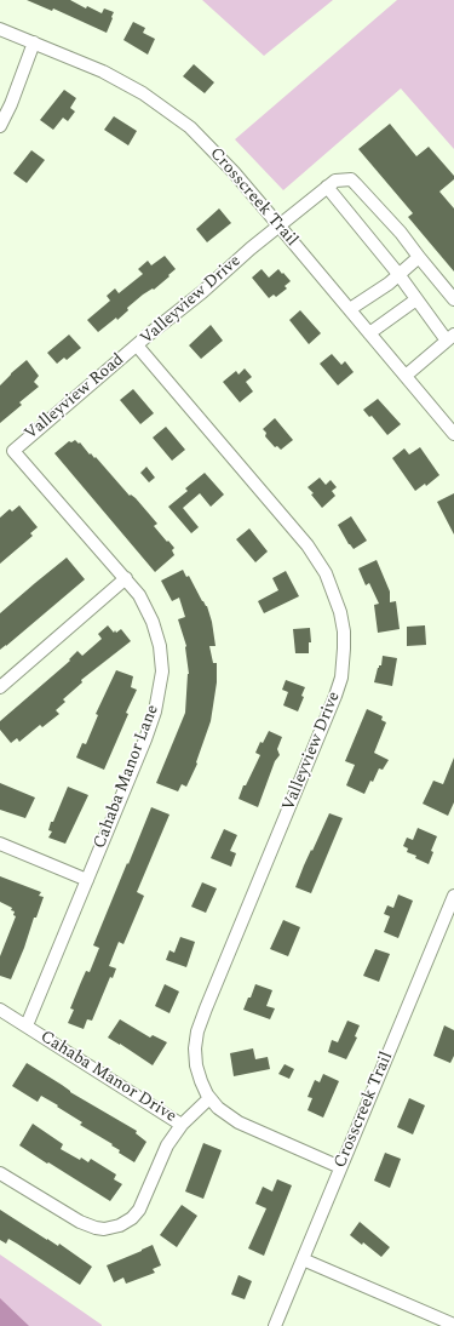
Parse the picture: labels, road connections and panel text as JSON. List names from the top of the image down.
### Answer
{
  "streets": {
    "street": [
      "Crosscreek Trail",
      "Valleyview Drive",
      "Valleyview Road",
      "Cahaba Manor Lane",
      "Cahaba Manor Drive"
    ]
  },
  "crossings": [
    ["Crosscreek Trail", "Valleyview Drive"],
    ["Valleyview Drive", "Valleyview Road"],
    ["Valleyview Drive", "Cahaba Manor Drive"],
    ["Valleyview Road", "Cahaba Manor Lane"],
    ["Cahaba Manor Lane", "Cahaba Manor Drive"]
  ]
}
